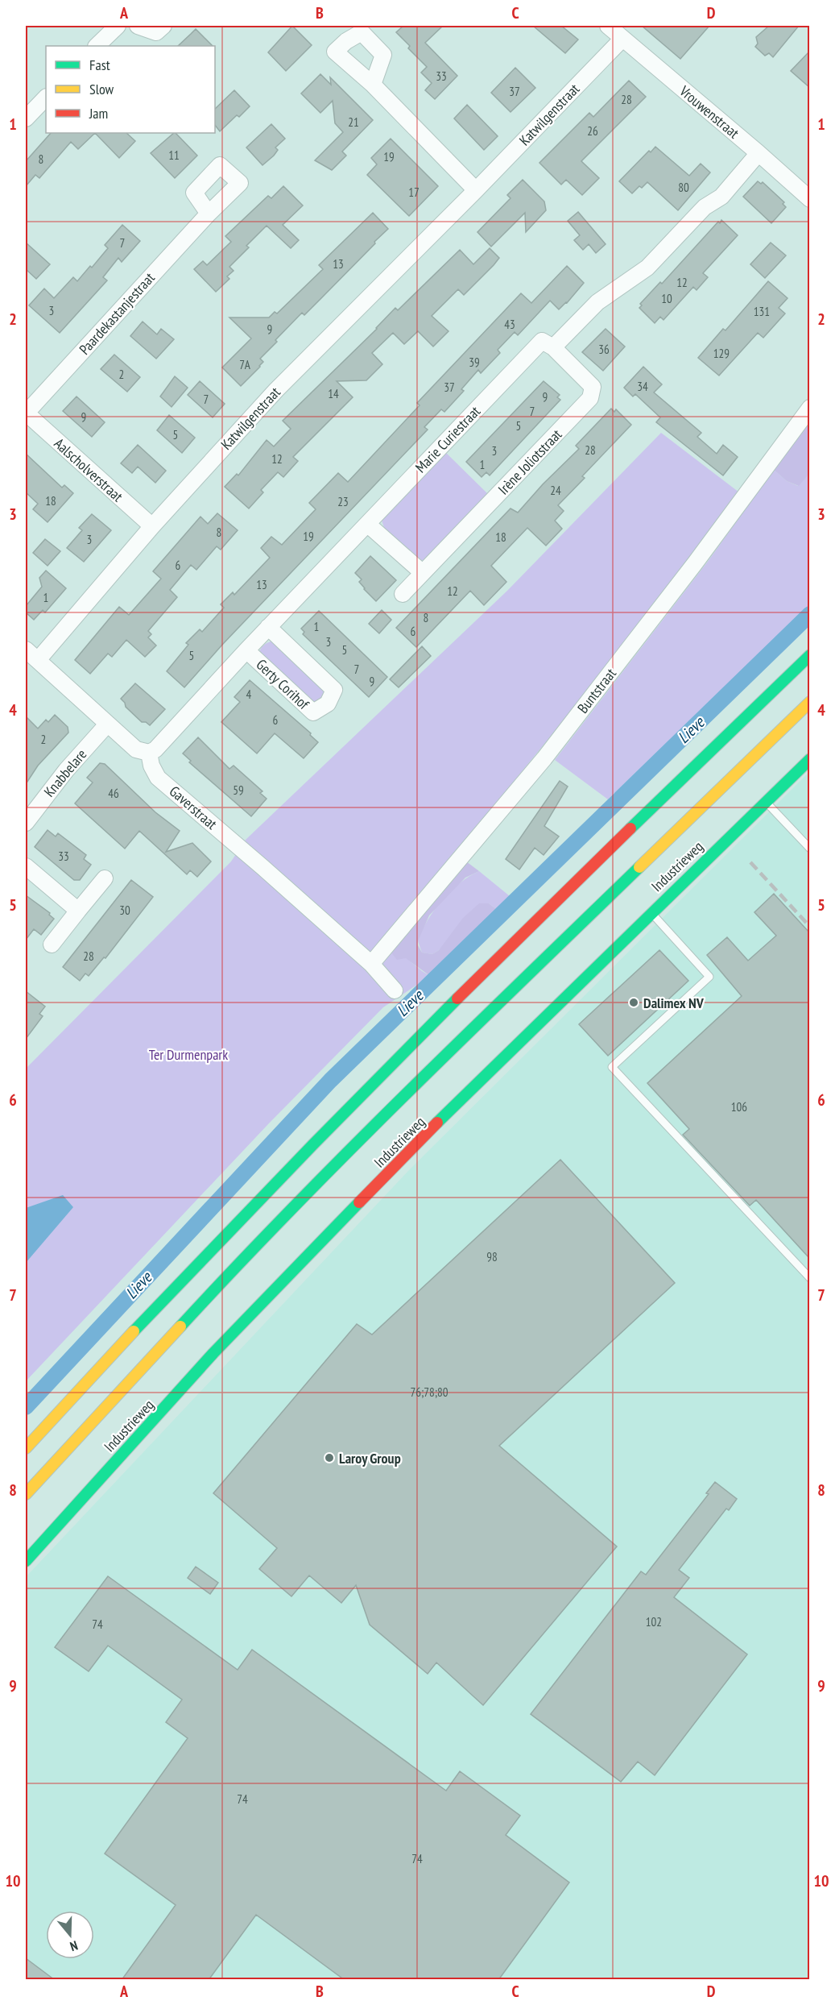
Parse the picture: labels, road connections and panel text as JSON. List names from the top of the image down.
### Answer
{
  "streets": {
    "main road": ["Industrieweg"],
    "street": [
      "Vrouwenstraat",
      "Katwilgenstraat",
      "Paardekastanjestraat",
      "Marie Curiestraat",
      "Irène Joliotstraat",
      "Aalscholverstraat",
      "Gerty Corihof",
      "Buntstraat",
      "Knabbelare",
      "Gaverstraat"
    ]
  },
  "crossings": [
    ["Vrouwenstraat", "Katwilgenstraat"],
    ["Katwilgenstraat", "Aalscholverstraat"],
    ["Paardekastanjestraat", "Aalscholverstraat"],
    ["Marie Curiestraat", "Irène Joliotstraat"],
    ["Marie Curiestraat", "Gerty Corihof"],
    ["Marie Curiestraat", "Gaverstraat"],
    ["Buntstraat", "Gaverstraat"]
  ],
  "water": ["Lieve"],
  "parks": ["Ter Durmenpark"],
  "places": ["Dalimex NV", "Laroy Group"],
  "house_numbers": [
    "33",
    "37",
    "28",
    "21",
    "26",
    "11",
    "19",
    "8",
    "80",
    "17",
    "7",
    "13",
    "12",
    "10",
    "3",
    "131",
    "43",
    "9",
    "36",
    "129",
    "39",
    "7A",
    "2",
    "34",
    "37",
    "14",
    "9",
    "7",
    "7",
    "9",
    "5",
    "5",
    "28",
    "3",
    "12",
    "1",
    "24",
    "18",
    "23",
    "8",
    "19",
    "18",
    "3",
    "6",
    "13",
    "12",
    "1",
    "8",
    "1",
    "6",
    "3",
    "5",
    "5",
    "7",
    "9",
    "4",
    "6",
    "2",
    "59",
    "46",
    "33",
    "30",
    "28",
    "106",
    "98",
    "76;78;80",
    "102",
    "74",
    "74",
    "74"
  ],
  "legend": ["Fast", "Slow", "Jam"],
  "north": "bottom",
  "grid": {
    "columns": [
      "A",
      "B",
      "C",
      "D"
    ],
    "rows": [
      "1",
      "2",
      "3",
      "4",
      "5",
      "6",
      "7",
      "8",
      "9",
      "10"
    ]
  }
}
